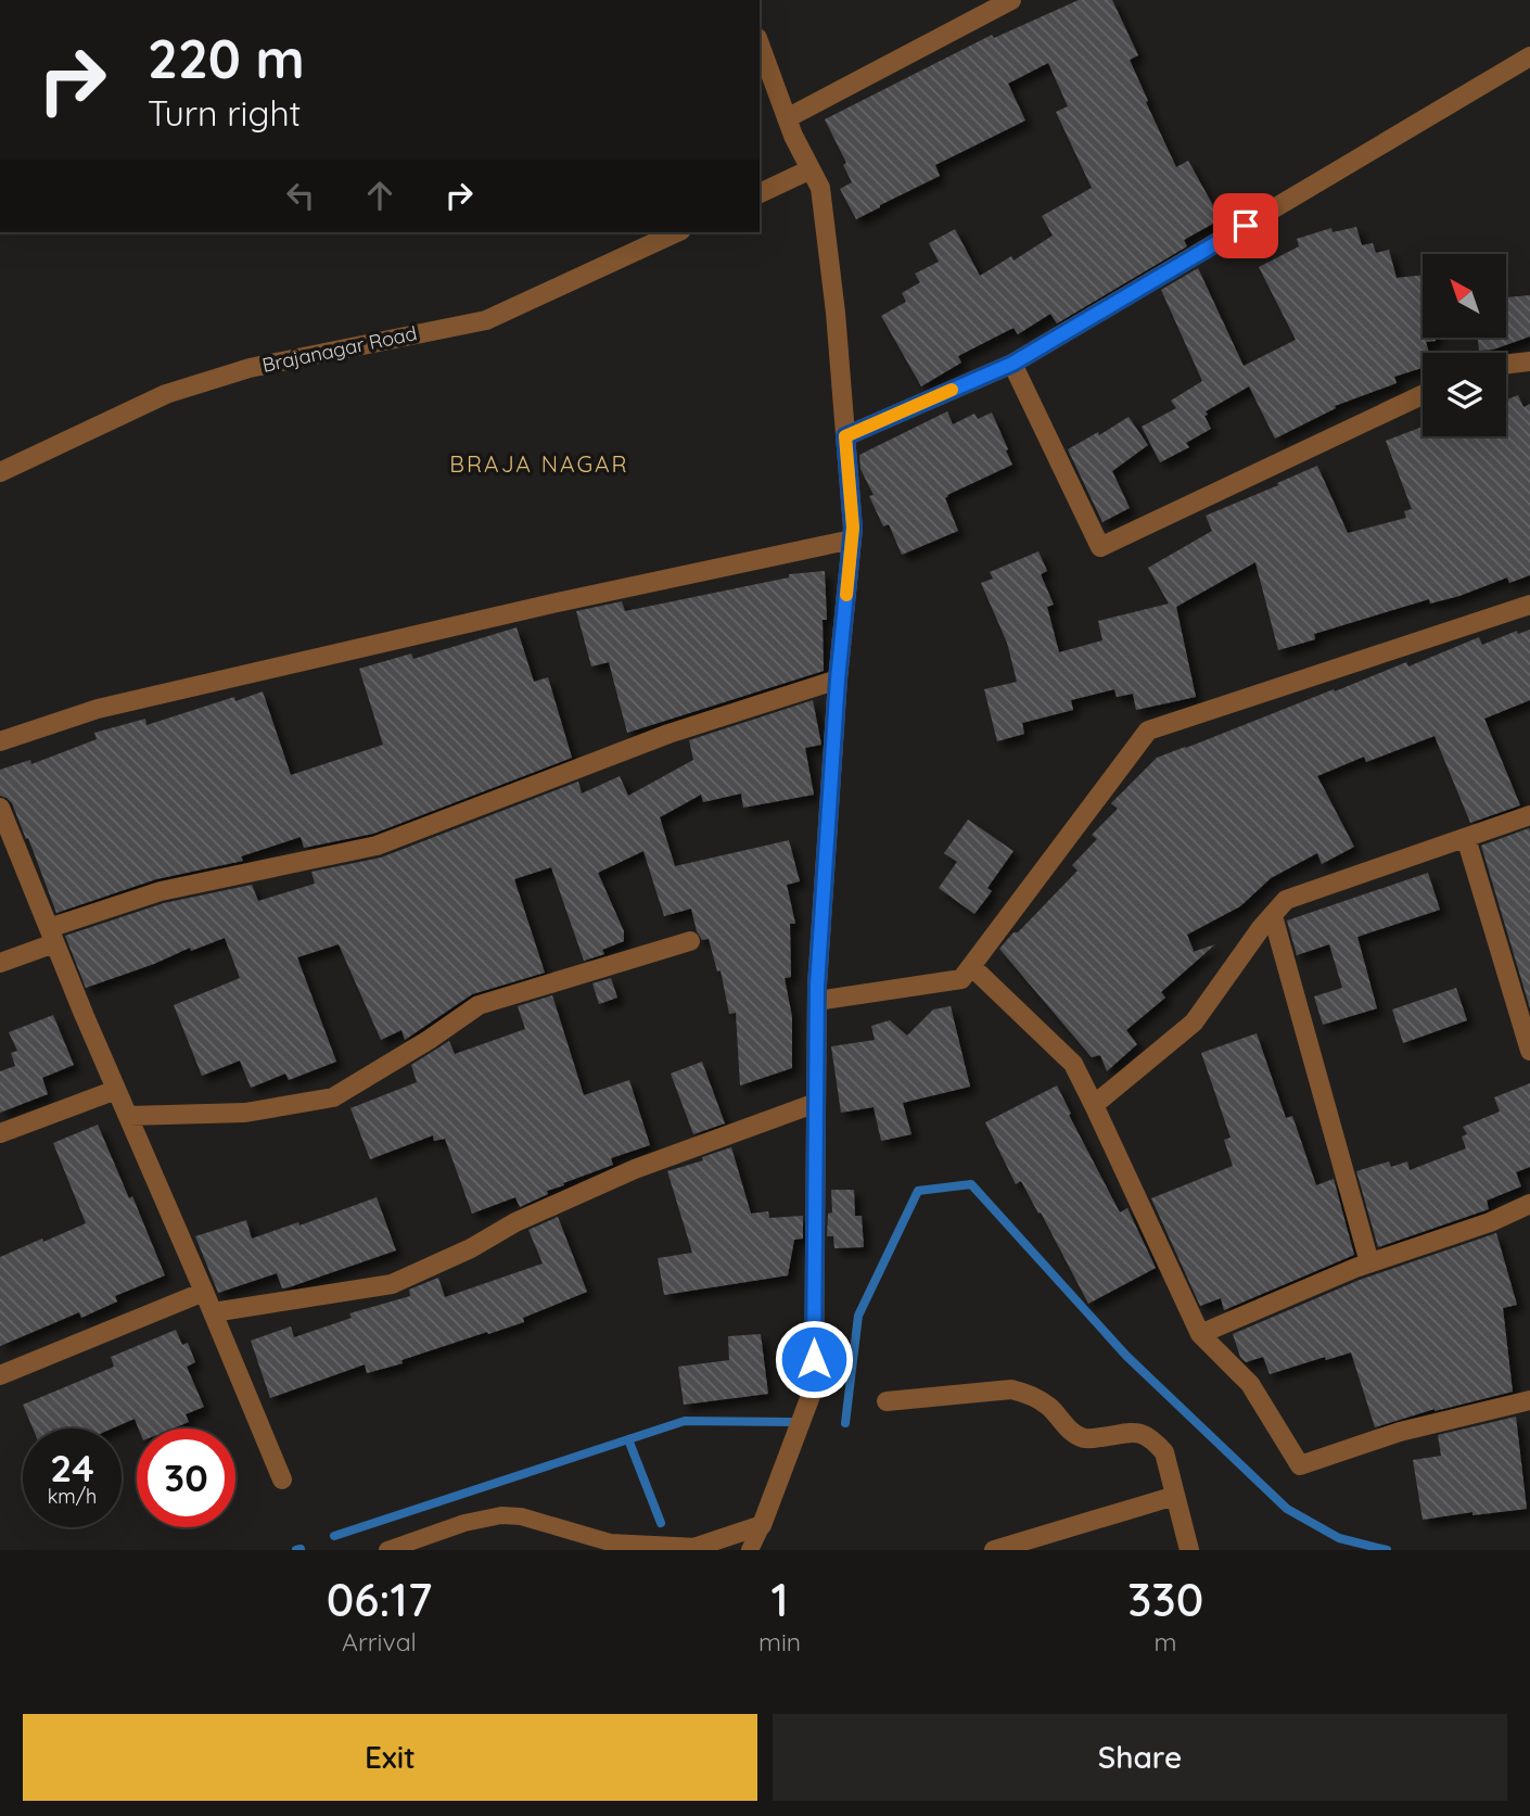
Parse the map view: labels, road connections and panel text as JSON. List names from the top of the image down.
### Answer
{
  "streets": {
    "street": ["Brajanagar Road"]
  },
  "districts": ["BRAJA NAGAR"],
  "north": "top left",
  "page": {
    "turn": ["220 m", "Turn right"],
    "speed": "24 km/h",
    "limit": "30",
    "eta": [
      "06:17",
      "Arrival",
      "1",
      "min",
      "330",
      "m"
    ],
    "buttons": ["Exit", "Share"]
  }
}
